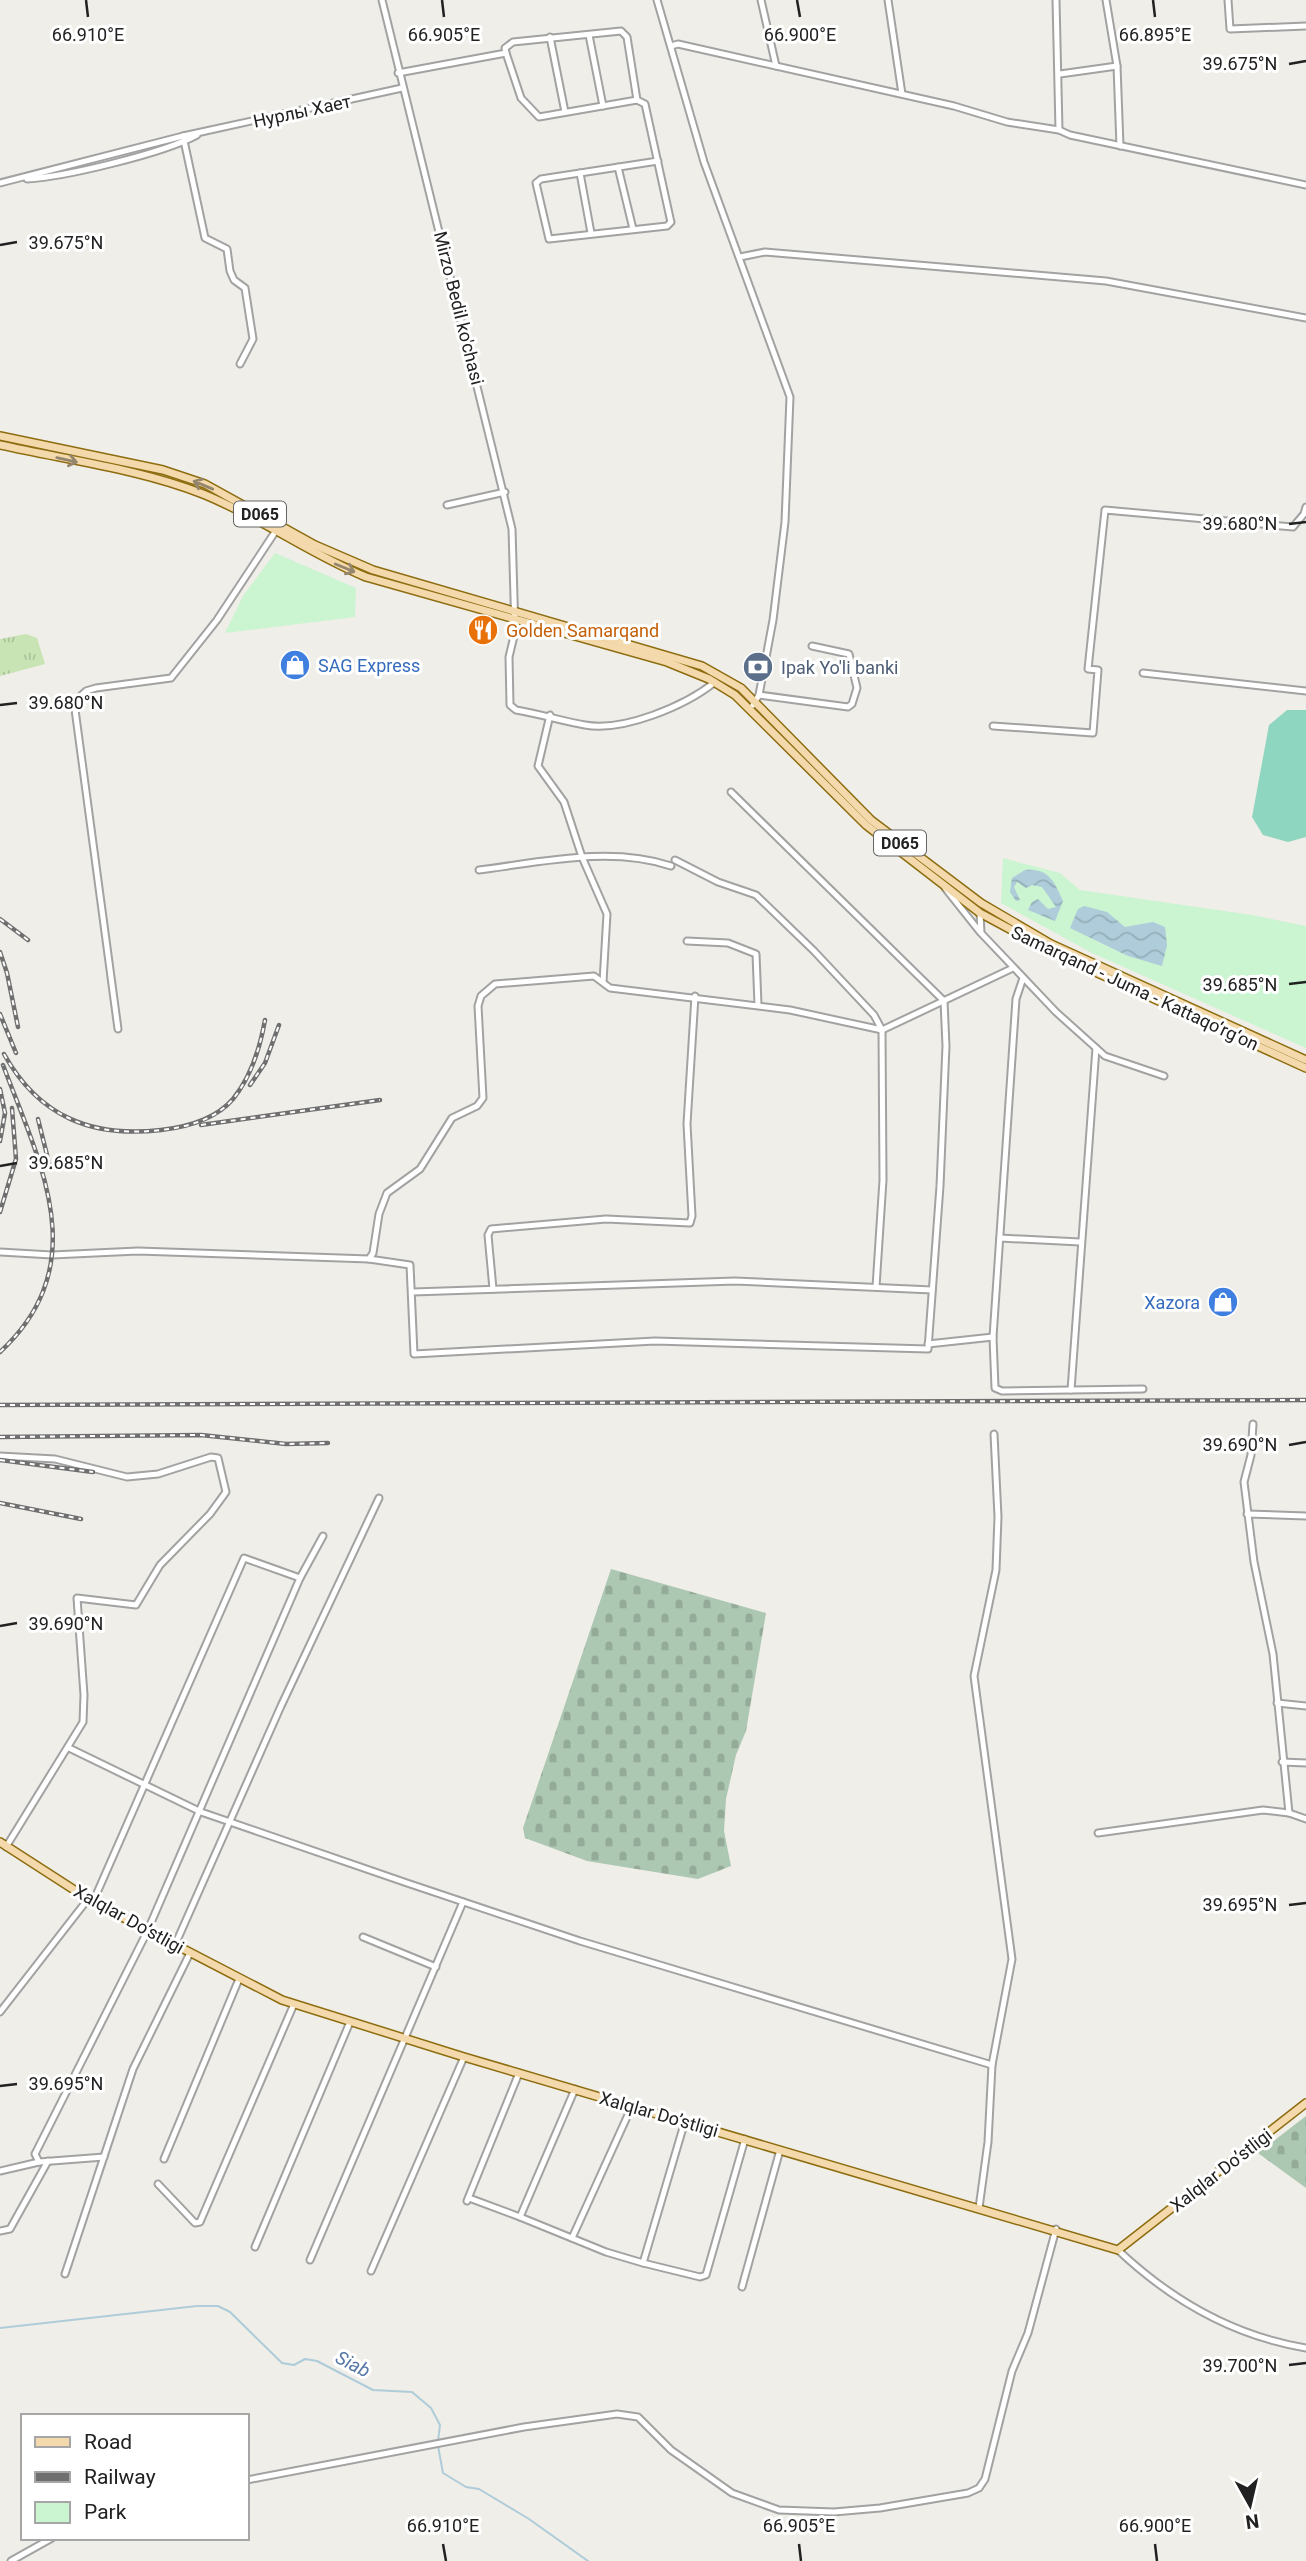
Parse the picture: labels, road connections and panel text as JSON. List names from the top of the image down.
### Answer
{
  "streets": {
    "main road": ["D065", "Samarqand - Juma - Kattaqo‘rg‘on", "Xalqlar Do’stligi"],
    "street": ["Нурлы Хает", "Mirzo Bedil ko'chasi"]
  },
  "crossings": [
    ["Нурлы Хает", "Mirzo Bedil ko'chasi"],
    ["Mirzo Bedil ko'chasi", "D065"],
    ["Mirzo Bedil ko'chasi", "Samarqand - Juma - Kattaqo‘rg‘on"],
    ["D065", "Samarqand - Juma - Kattaqo‘rg‘on"]
  ],
  "water": ["Siab"],
  "places": {
    "restaurant": ["Golden Samarqand"],
    "shop": ["SAG Express", "Xazora"],
    "bank": ["Ipak Yo'li banki"]
  },
  "legend": ["Road", "Railway", "Park"],
  "north": "bottom",
  "coordinates": [
    "66.910°E",
    "66.905°E",
    "66.900°E",
    "66.895°E",
    "39.675°N",
    "39.680°N",
    "39.685°N",
    "39.690°N",
    "39.695°N",
    "39.700°N"
  ]
}
